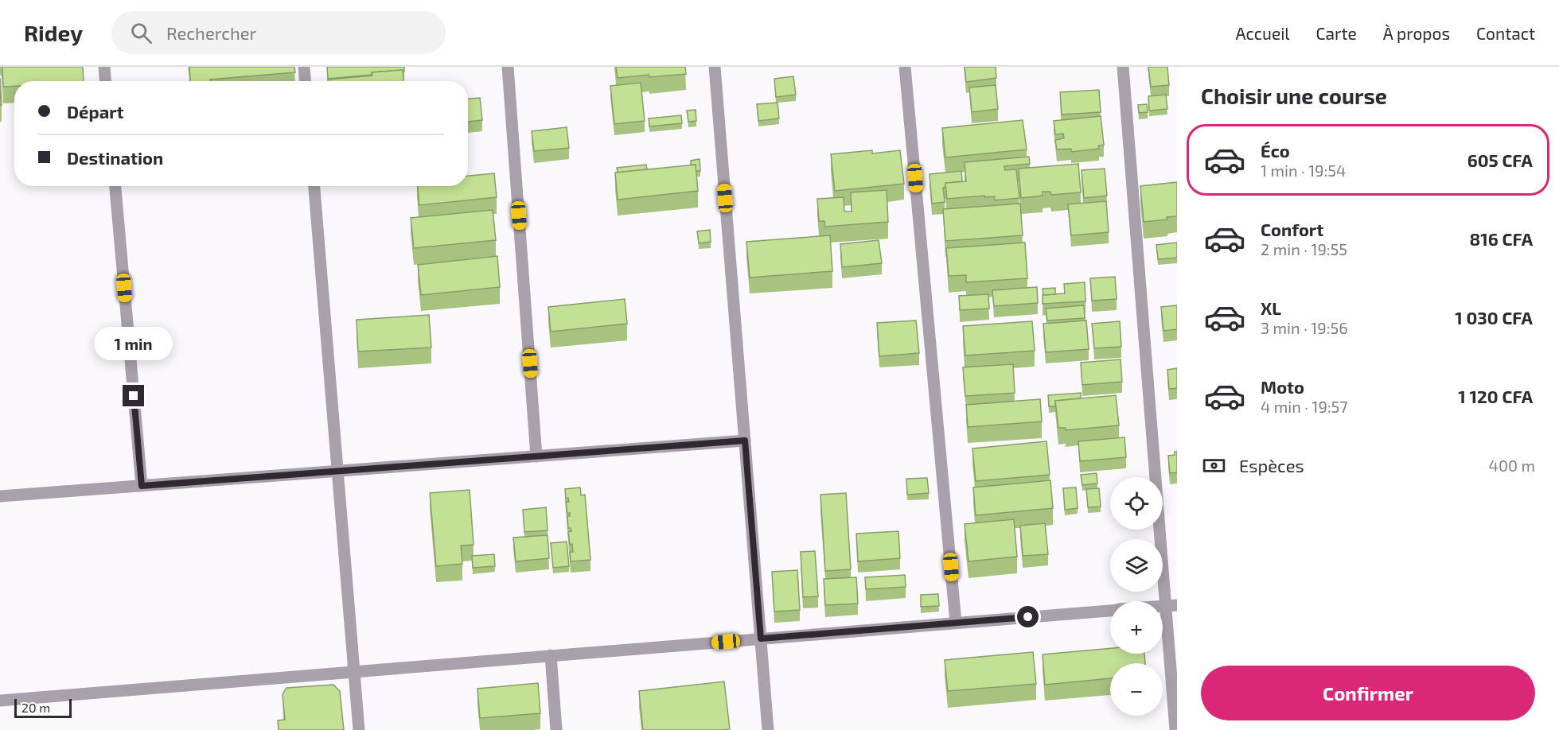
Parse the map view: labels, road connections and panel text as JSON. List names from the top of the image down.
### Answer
{
  "scale_bar": "20 m",
  "page": {
    "header": "Ridey",
    "search": "Rechercher",
    "nav": [
      "Accueil",
      "Carte",
      "À propos",
      "Contact"
    ],
    "heading": "Choisir une course",
    "banner": ["Départ", "Destination"],
    "list": [
      {
        "name": "Éco",
        "note": "1 min · 19:54",
        "value": "605 CFA"
      },
      {
        "name": "Confort",
        "note": "2 min · 19:55",
        "value": "816 CFA"
      },
      {
        "name": "XL",
        "note": "3 min · 19:56",
        "value": "1 030 CFA"
      },
      {
        "name": "Moto",
        "note": "4 min · 19:57",
        "value": "1 120 CFA"
      }
    ],
    "bubble": "1 min",
    "pay": ["Espèces", "400 m"],
    "map_buttons": ["+", "−"],
    "buttons": "Confirmer",
    "scale": "20 m"
  }
}
